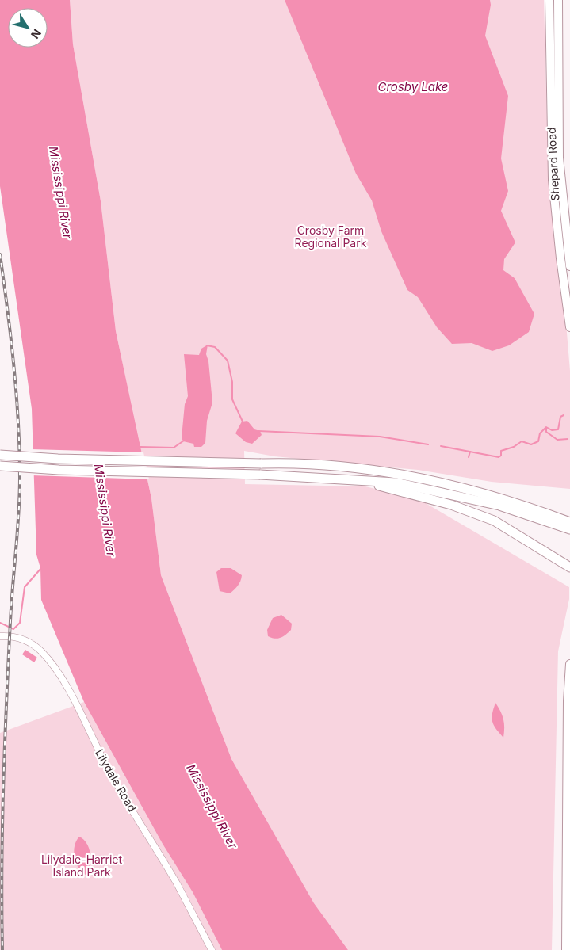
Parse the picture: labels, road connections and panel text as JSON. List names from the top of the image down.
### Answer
{
  "streets": {
    "highway": ["Shepard Road"],
    "street": ["Lilydale Road"]
  },
  "water": ["Crosby Lake", "Mississippi River"],
  "parks": ["Crosby Farm Regional Park", "Lilydale-Harriet Island Park"],
  "north": "bottom right"
}
